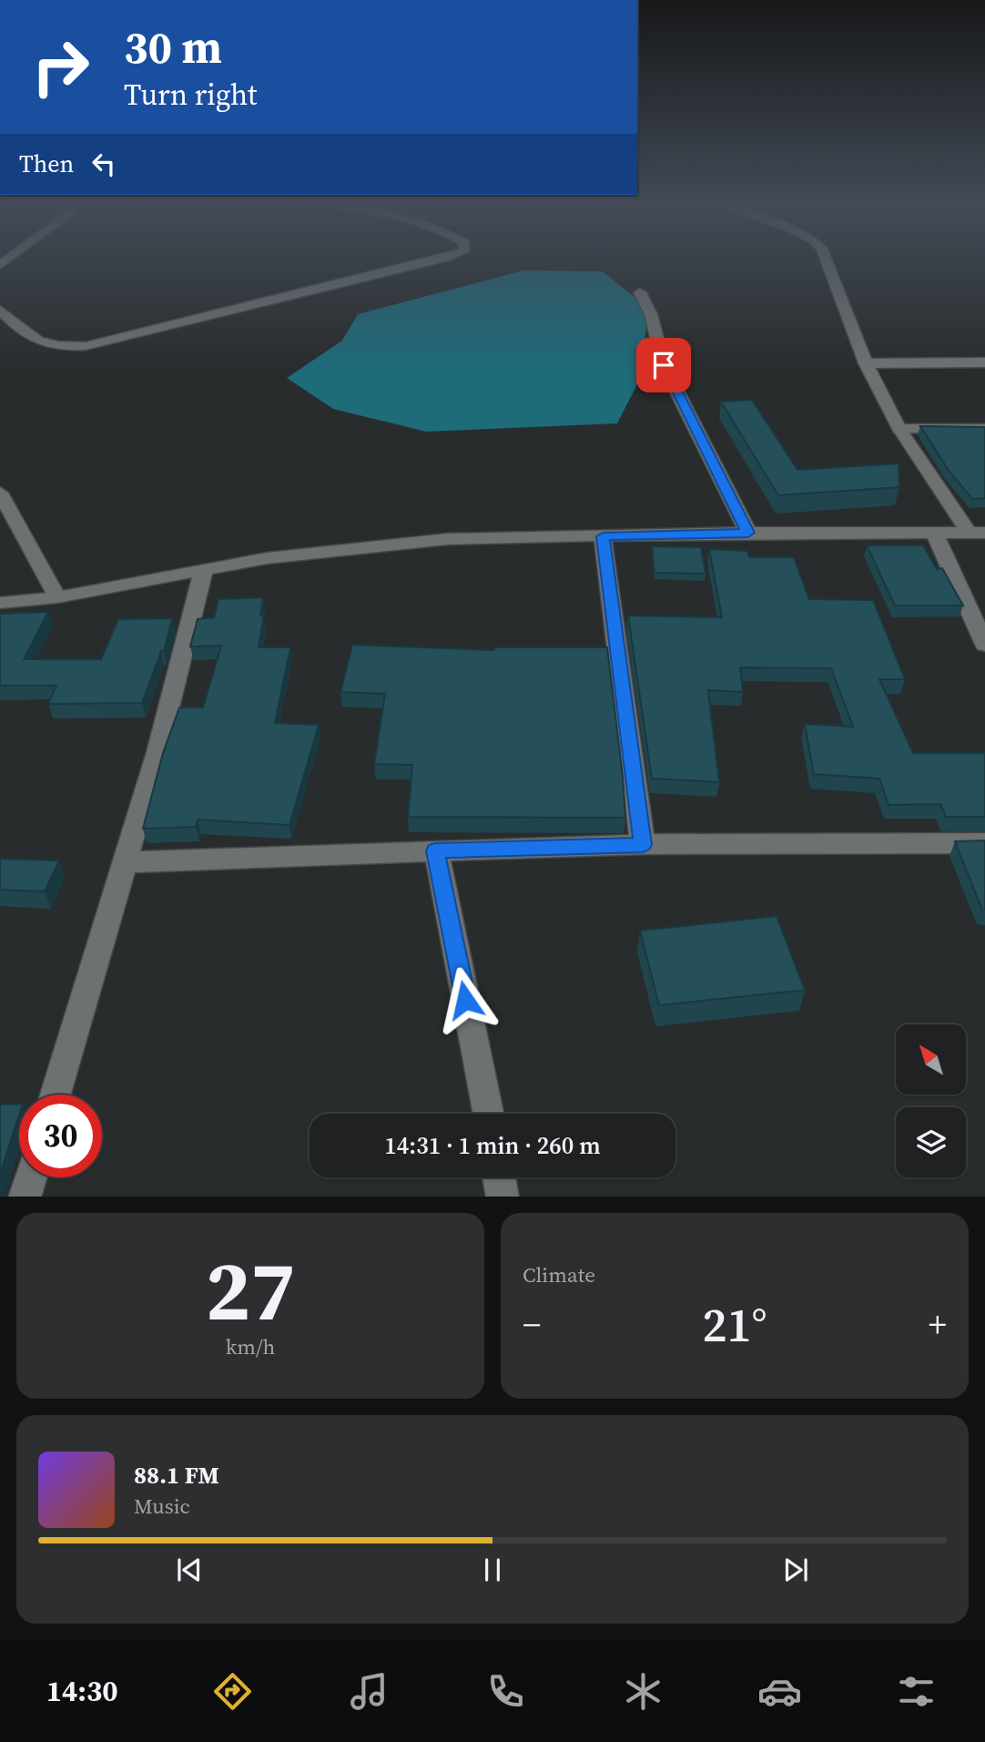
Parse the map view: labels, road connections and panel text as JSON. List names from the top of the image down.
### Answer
{
  "north": "top left",
  "page": {
    "turn": ["30 m", "Turn right"],
    "then": "Then",
    "limit": "30",
    "trip": "14:31 · 1 min · 260 m",
    "tile": [
      ["27", "km/h"],
      "Climate"
    ],
    "heat": ["−", "21°", "+"],
    "song": ["88.1 FM", "Music"],
    "tabs": "14:30"
  }
}
